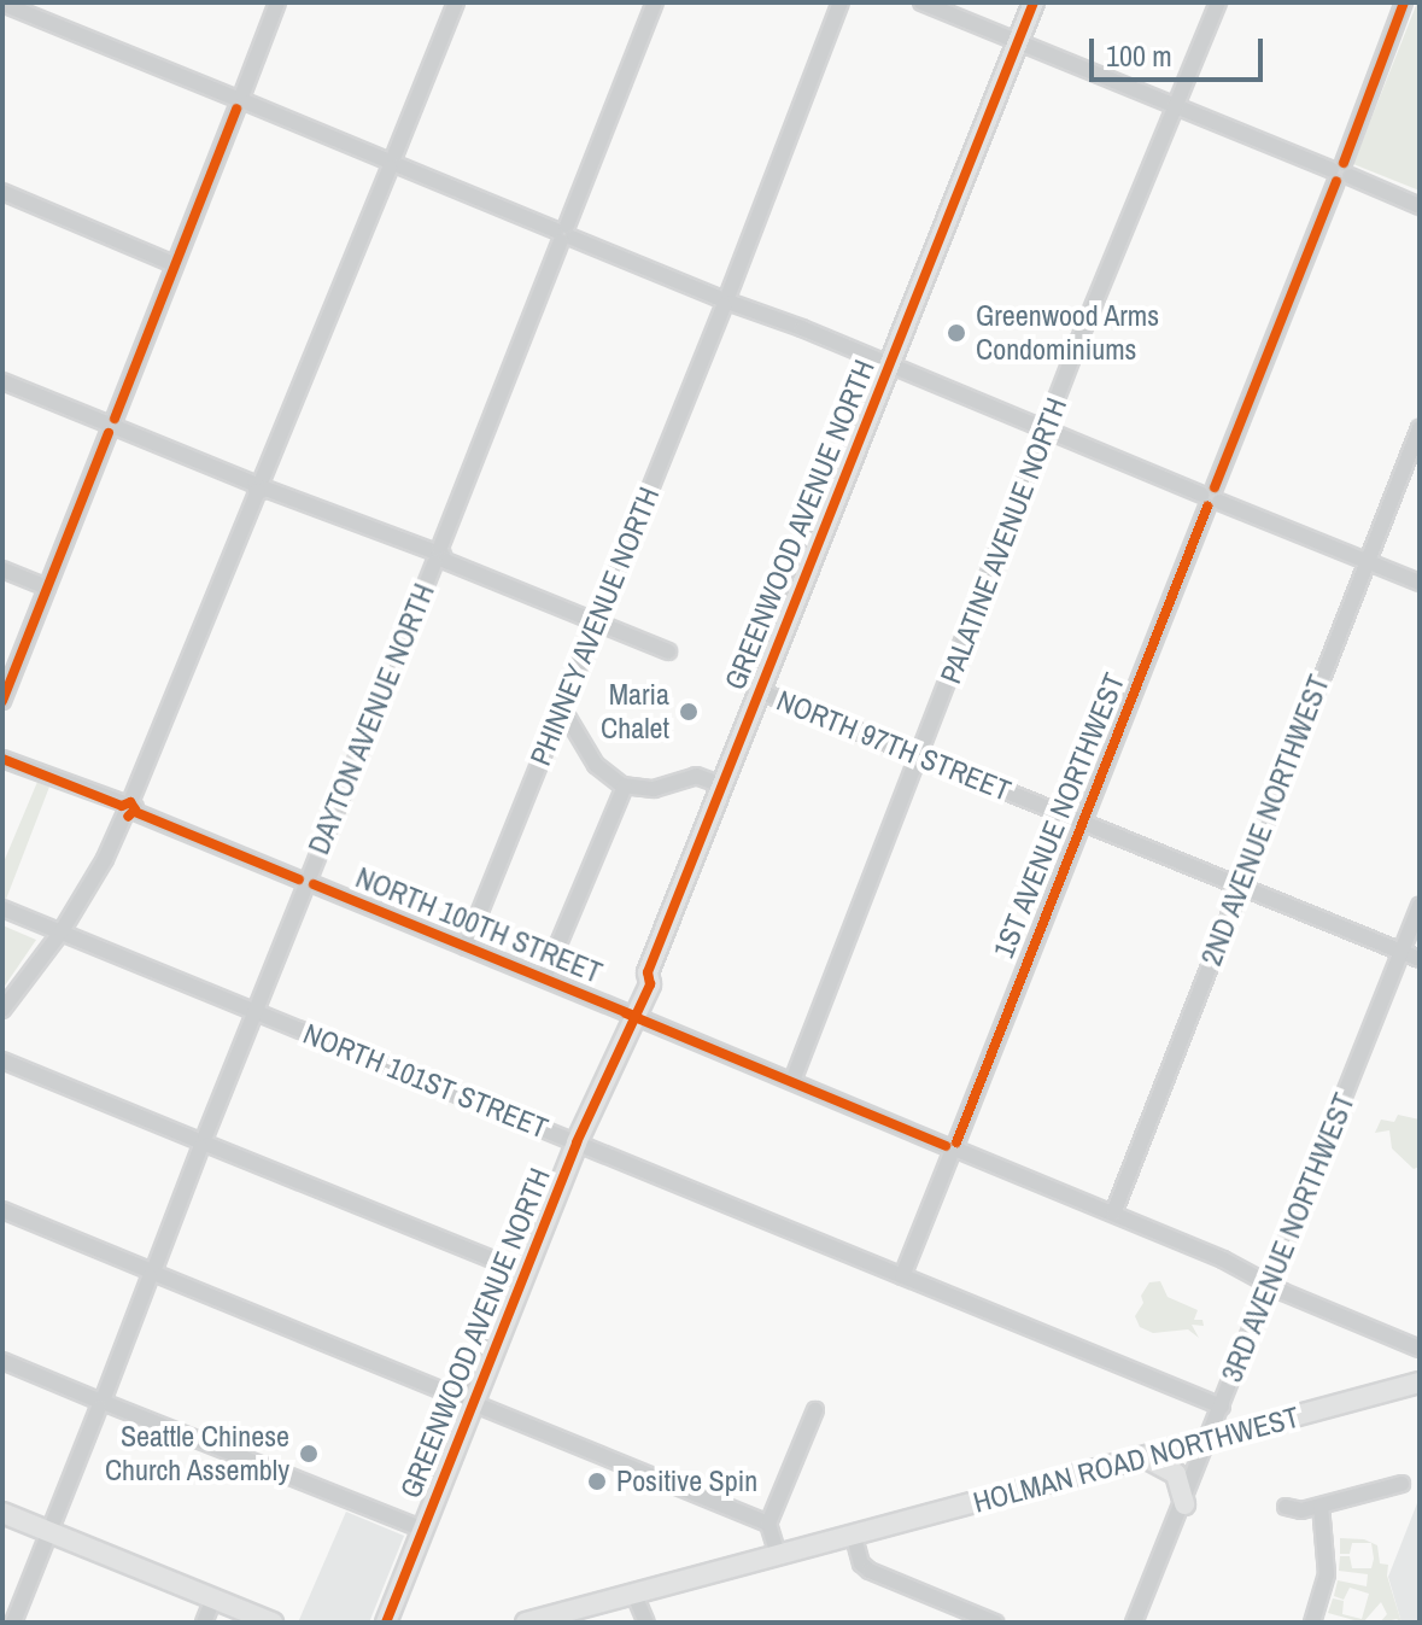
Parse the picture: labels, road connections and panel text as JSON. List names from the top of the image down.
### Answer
{
  "streets": {
    "main road": ["GREENWOOD AVENUE NORTH", "HOLMAN ROAD NORTHWEST"],
    "street": [
      "PALATINE AVENUE NORTH",
      "PHINNEY AVENUE NORTH",
      "DAYTON AVENUE NORTH",
      "NORTH 97TH STREET",
      "1ST AVENUE NORTHWEST",
      "2ND AVENUE NORTHWEST",
      "NORTH 100TH STREET",
      "NORTH 101ST STREET",
      "3RD AVENUE NORTHWEST"
    ]
  },
  "crossings": [
    ["GREENWOOD AVENUE NORTH", "NORTH 97TH STREET"],
    ["GREENWOOD AVENUE NORTH", "NORTH 100TH STREET"],
    ["GREENWOOD AVENUE NORTH", "NORTH 101ST STREET"],
    ["PALATINE AVENUE NORTH", "NORTH 97TH STREET"],
    ["PALATINE AVENUE NORTH", "NORTH 100TH STREET"],
    ["PHINNEY AVENUE NORTH", "NORTH 100TH STREET"],
    ["DAYTON AVENUE NORTH", "NORTH 100TH STREET"],
    ["DAYTON AVENUE NORTH", "NORTH 101ST STREET"],
    ["NORTH 97TH STREET", "1ST AVENUE NORTHWEST"],
    ["NORTH 97TH STREET", "2ND AVENUE NORTHWEST"],
    ["NORTH 97TH STREET", "3RD AVENUE NORTHWEST"],
    ["1ST AVENUE NORTHWEST", "NORTH 100TH STREET"],
    ["1ST AVENUE NORTHWEST", "NORTH 101ST STREET"],
    ["2ND AVENUE NORTHWEST", "NORTH 100TH STREET"],
    ["NORTH 100TH STREET", "3RD AVENUE NORTHWEST"],
    ["NORTH 101ST STREET", "3RD AVENUE NORTHWEST"],
    ["3RD AVENUE NORTHWEST", "HOLMAN ROAD NORTHWEST"]
  ],
  "places": [
    "Greenwood Arms Condominiums",
    "Maria Chalet",
    "Seattle Chinese Church Assembly",
    "Positive Spin"
  ],
  "scale_bar": "100 m"
}
